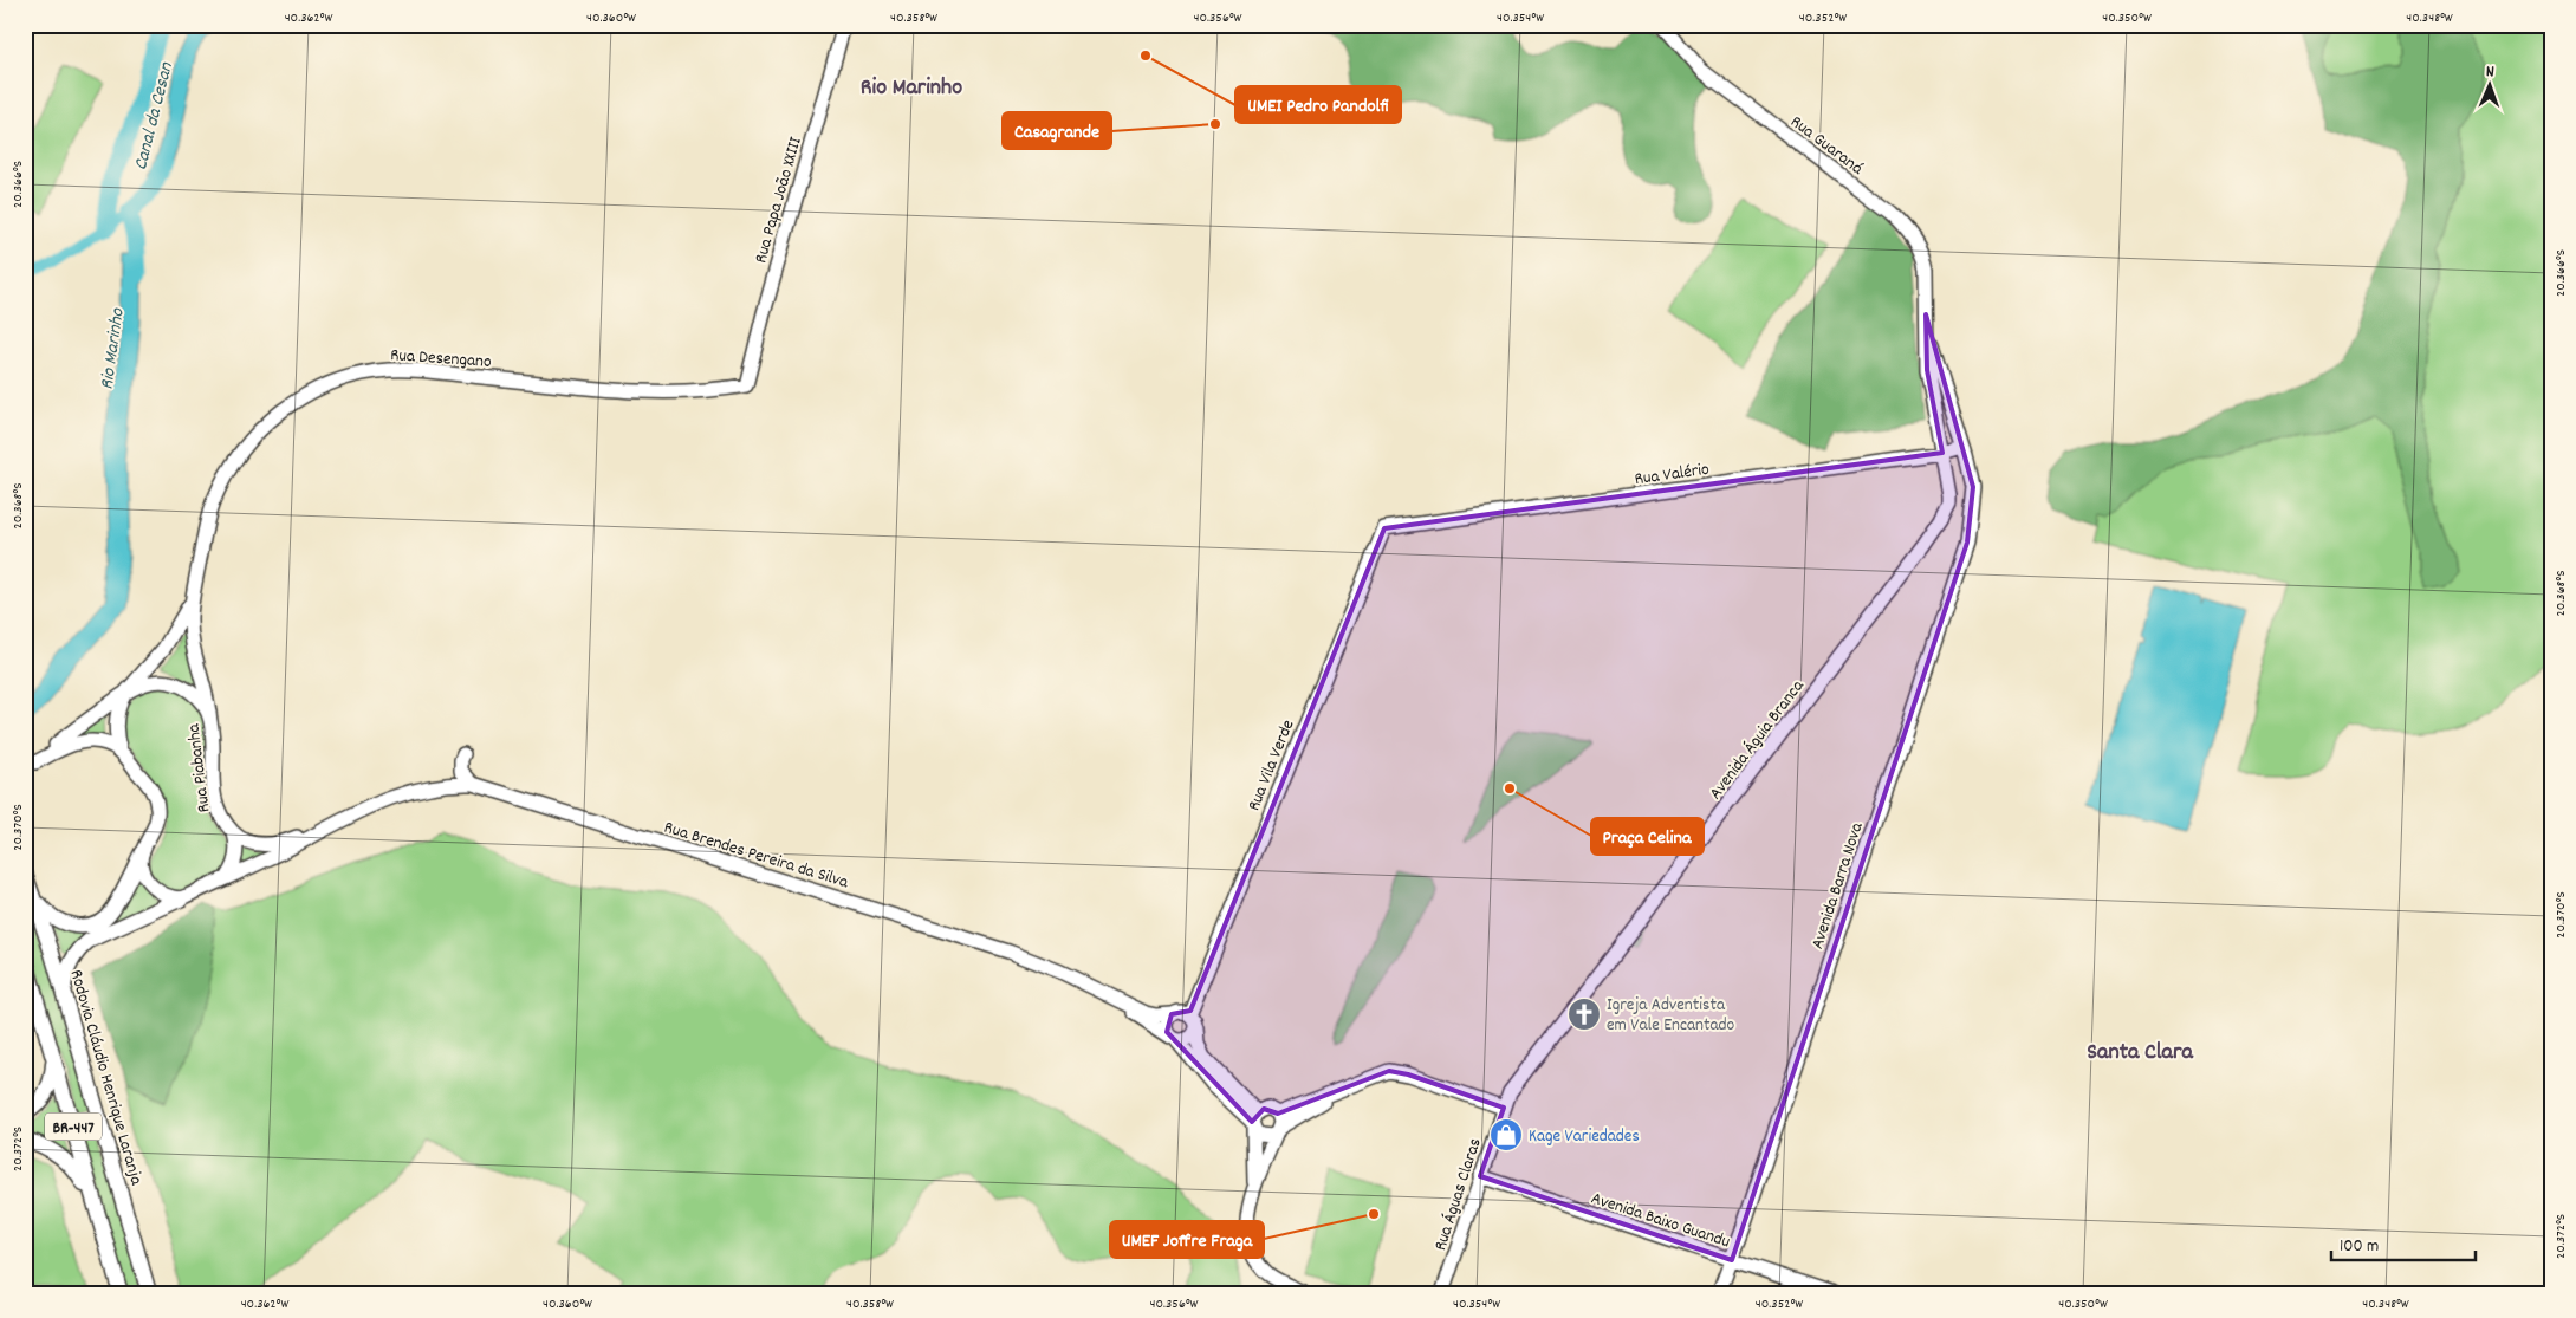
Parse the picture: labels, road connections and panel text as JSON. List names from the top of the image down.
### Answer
{
  "streets": {
    "main road": ["Rodovia Cláudio Henrique Laranja", "BR-447"],
    "street": [
      "Rua Guaraná",
      "Rua Papa João XXIII",
      "Rua Desengano",
      "Rua Valério",
      "Avenida Águia Branca",
      "Rua Vila Verde",
      "Rua Piabanha",
      "Rua Brendes Pereira da Silva",
      "Avenida Barra Nova",
      "Rua Águas Claras",
      "Avenida Baixo Guandu"
    ]
  },
  "crossings": [
    ["Rua Guaraná", "Rua Valério"],
    ["Rua Guaraná", "Avenida Águia Branca"],
    ["Rua Guaraná", "Avenida Barra Nova"],
    ["Rua Papa João XXIII", "Rua Desengano"],
    ["Rua Desengano", "Rua Piabanha"],
    ["Rua Valério", "Rua Vila Verde"],
    ["Avenida Águia Branca", "Rua Águas Claras"],
    ["Rua Vila Verde", "Rua Brendes Pereira da Silva"],
    ["Avenida Barra Nova", "Avenida Baixo Guandu"],
    ["Rua Águas Claras", "Avenida Baixo Guandu"]
  ],
  "districts": ["Rio Marinho", "Santa Clara"],
  "water": ["Canal da Cesan", "Rio Marinho"],
  "places": {
    "other": [
      "UMEI Pedro Pandolfi",
      "Casagrande",
      "Praça Celina",
      "UMEF Joffre Fraga"
    ],
    "church": ["Igreja Adventista em Vale Encantado"],
    "shop": ["Kage Variedades"]
  },
  "scale_bar": "100 m",
  "north": "top",
  "coordinates": [
    "40.362°W",
    "40.360°W",
    "40.358°W",
    "40.356°W",
    "40.354°W",
    "40.352°W",
    "40.350°W",
    "40.348°W",
    "20.366°S",
    "20.368°S",
    "20.370°S",
    "20.372°S"
  ]
}
